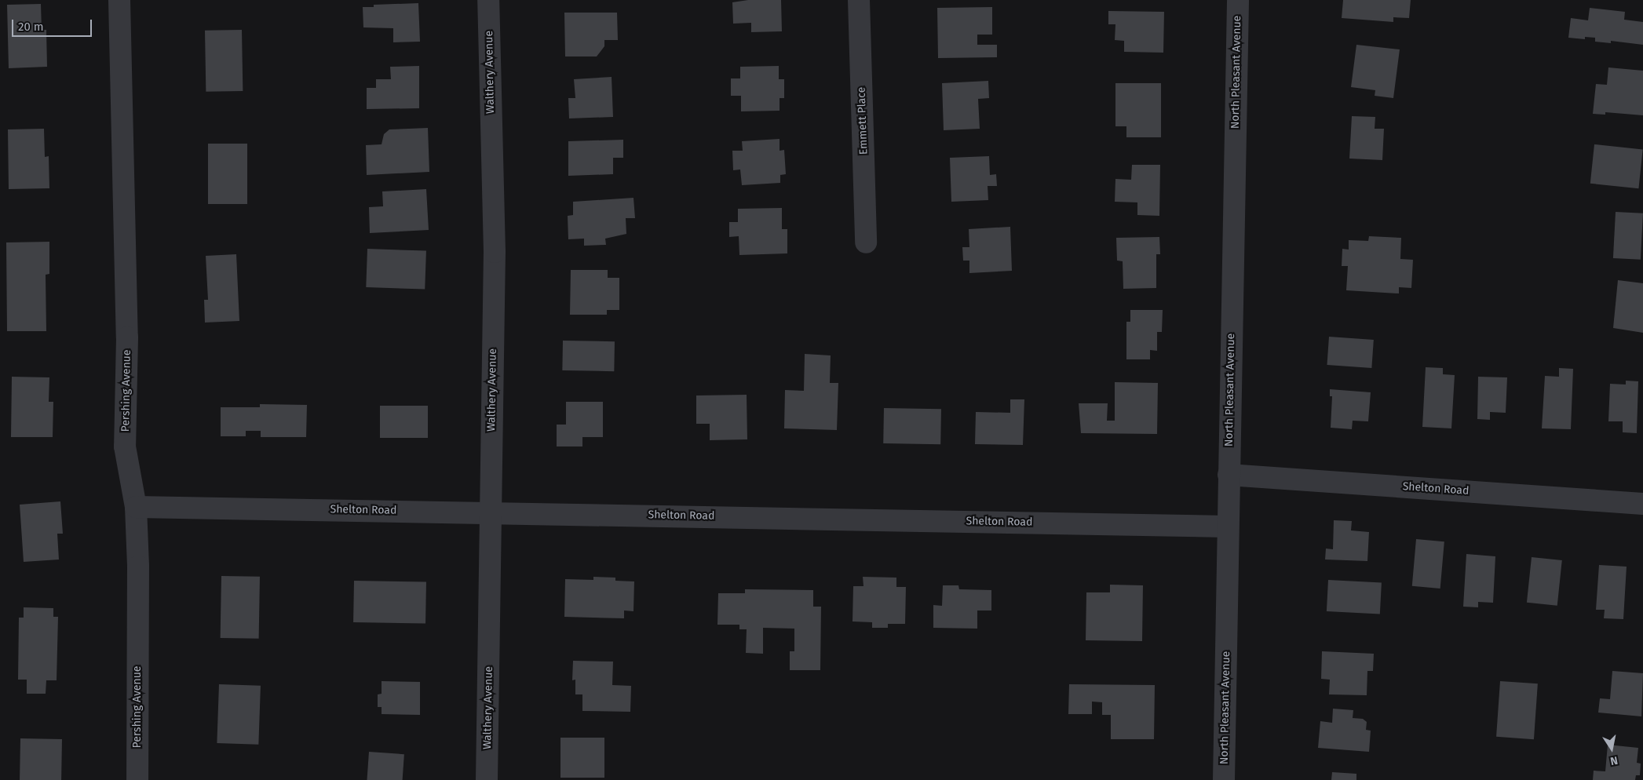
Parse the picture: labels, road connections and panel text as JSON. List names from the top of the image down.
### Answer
{
  "streets": {
    "street": [
      "Walthery Avenue",
      "North Pleasant Avenue",
      "Emmett Place",
      "Pershing Avenue",
      "Shelton Road"
    ]
  },
  "crossings": [
    ["Walthery Avenue", "Shelton Road"],
    ["North Pleasant Avenue", "Shelton Road"],
    ["Pershing Avenue", "Shelton Road"]
  ],
  "scale_bar": "20 m",
  "north": "bottom"
}
